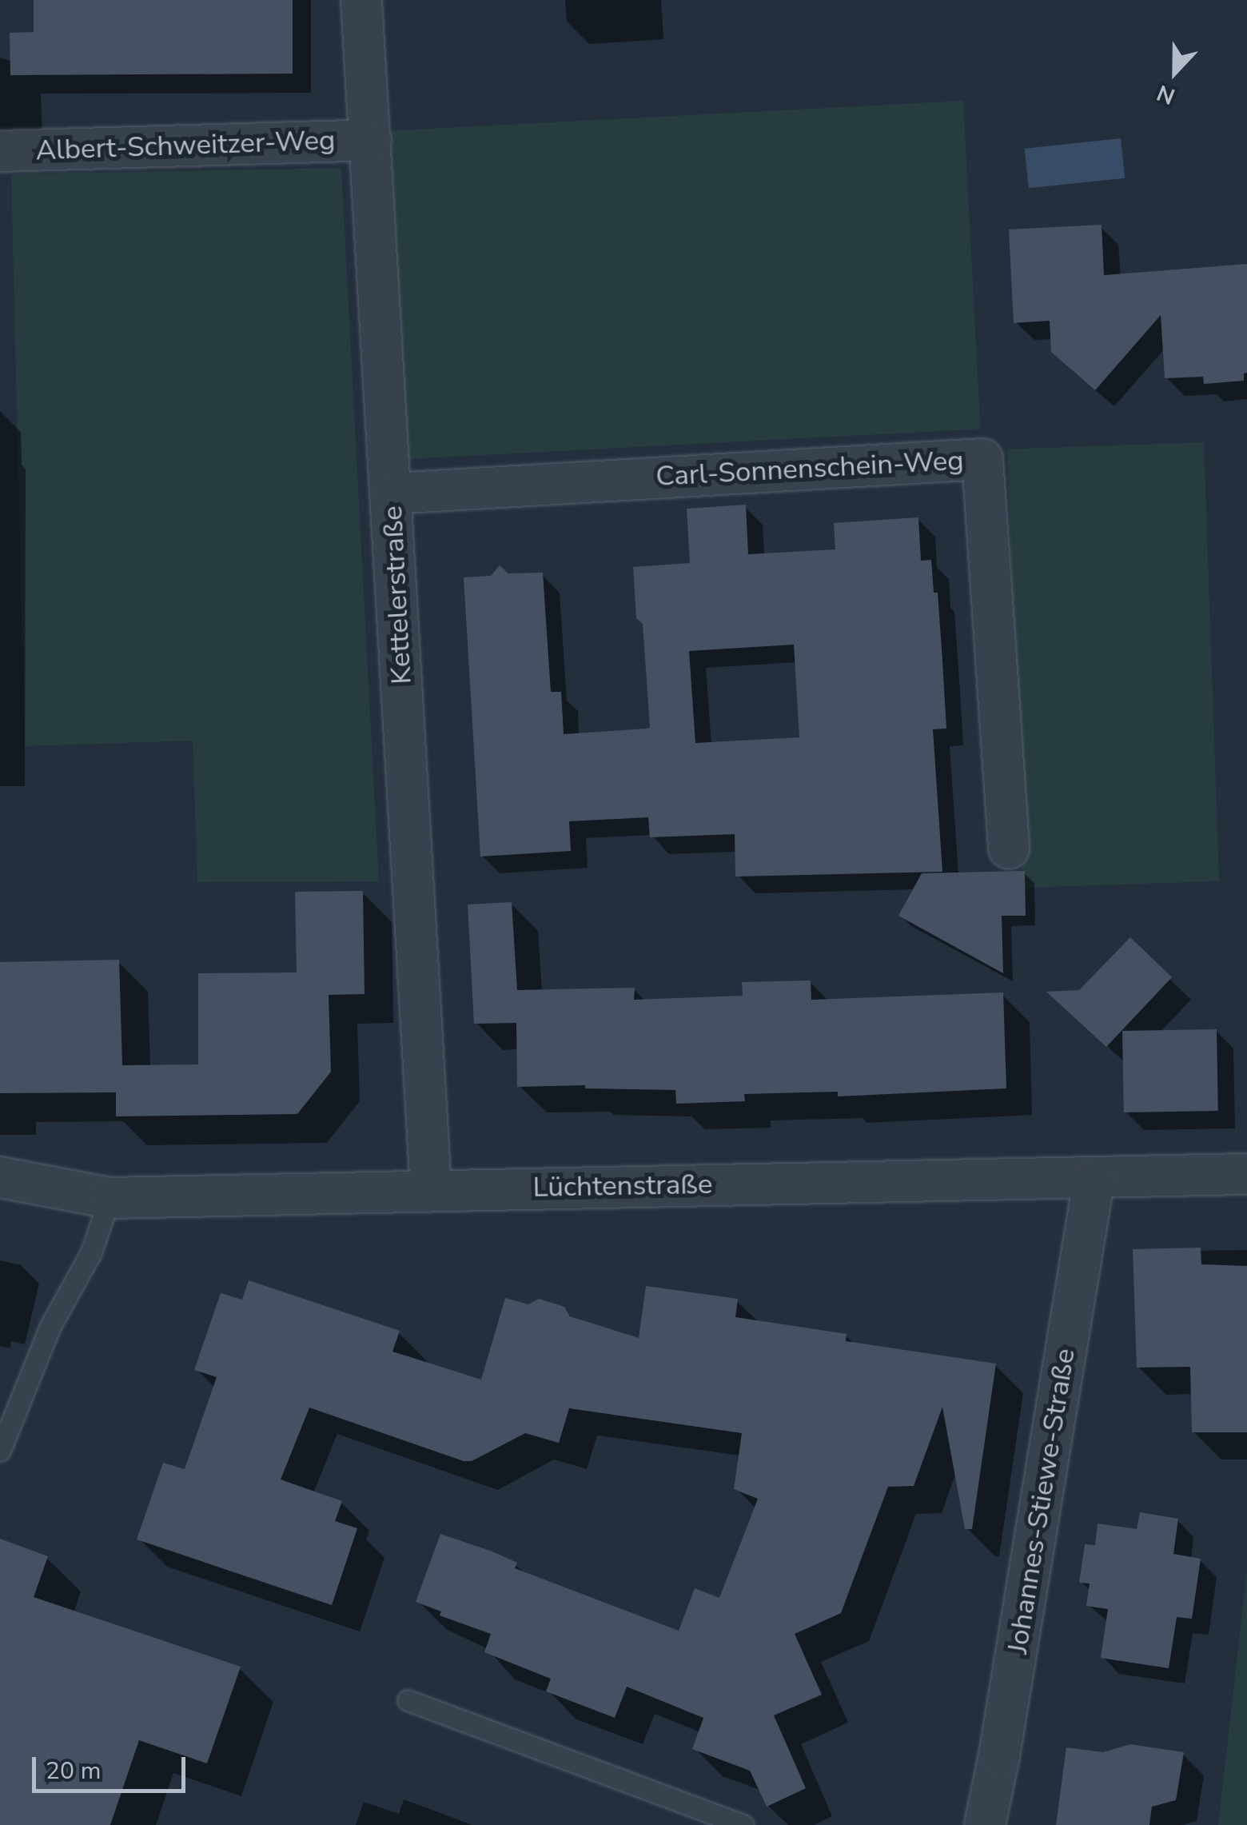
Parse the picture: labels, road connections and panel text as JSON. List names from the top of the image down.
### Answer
{
  "streets": {
    "street": [
      "Albert-Schweitzer-Weg",
      "Carl-Sonnenschein-Weg",
      "Kettelerstraße",
      "Lüchtenstraße",
      "Johannes-Stiewe-Straße"
    ]
  },
  "crossings": [
    ["Albert-Schweitzer-Weg", "Kettelerstraße"],
    ["Carl-Sonnenschein-Weg", "Kettelerstraße"],
    ["Kettelerstraße", "Lüchtenstraße"],
    ["Lüchtenstraße", "Johannes-Stiewe-Straße"]
  ],
  "scale_bar": "20 m",
  "north": "bottom"
}
